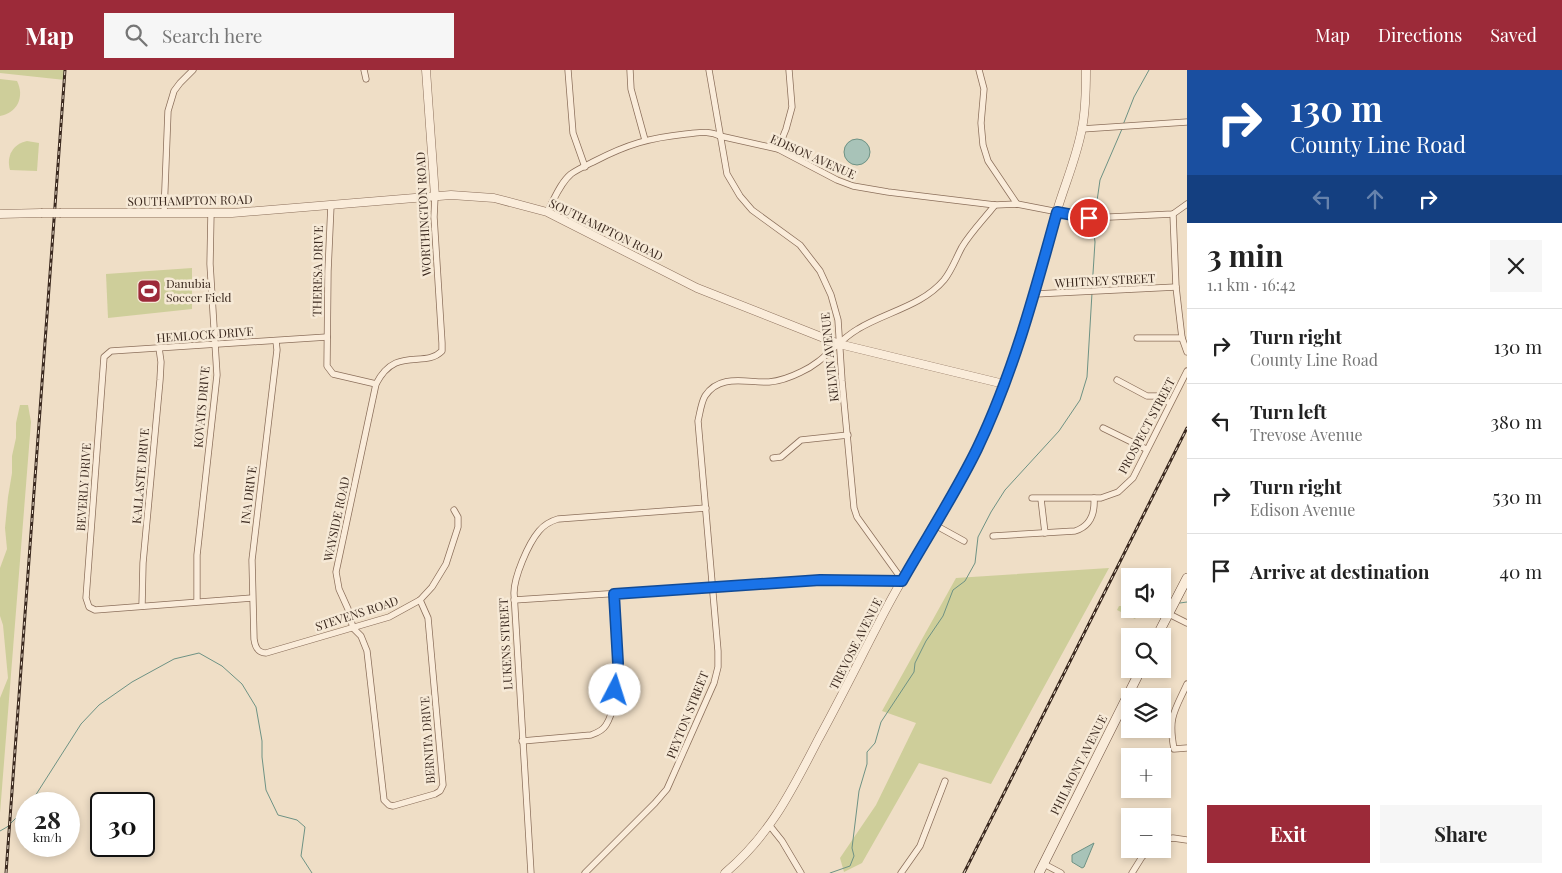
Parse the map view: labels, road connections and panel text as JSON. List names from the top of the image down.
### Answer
{
  "streets": {
    "main road": ["PHILMONT AVENUE"],
    "street": [
      "EDISON AVENUE",
      "SOUTHAMPTON ROAD",
      "WORTHINGTON ROAD",
      "THERESA DRIVE",
      "WHITNEY STREET",
      "HEMLOCK DRIVE",
      "KELVIN AVENUE",
      "KOVATS DRIVE",
      "PROSPECT STREET",
      "KALLASTE DRIVE",
      "BEVERLY DRIVE",
      "INA DRIVE",
      "WAYSIDE ROAD",
      "STEVENS ROAD",
      "LUKENS STREET",
      "TREVOSE AVENUE",
      "PEYTON STREET",
      "BERNITA DRIVE"
    ]
  },
  "crossings": [
    ["EDISON AVENUE", "SOUTHAMPTON ROAD"],
    ["EDISON AVENUE", "KELVIN AVENUE"],
    ["EDISON AVENUE", "TREVOSE AVENUE"],
    ["SOUTHAMPTON ROAD", "WORTHINGTON ROAD"],
    ["SOUTHAMPTON ROAD", "THERESA DRIVE"],
    ["SOUTHAMPTON ROAD", "KELVIN AVENUE"],
    ["SOUTHAMPTON ROAD", "KOVATS DRIVE"],
    ["SOUTHAMPTON ROAD", "TREVOSE AVENUE"],
    ["SOUTHAMPTON ROAD", "PEYTON STREET"],
    ["WORTHINGTON ROAD", "THERESA DRIVE"],
    ["WORTHINGTON ROAD", "WAYSIDE ROAD"],
    ["THERESA DRIVE", "HEMLOCK DRIVE"],
    ["THERESA DRIVE", "WAYSIDE ROAD"],
    ["WHITNEY STREET", "TREVOSE AVENUE"],
    ["HEMLOCK DRIVE", "KOVATS DRIVE"],
    ["HEMLOCK DRIVE", "KALLASTE DRIVE"],
    ["HEMLOCK DRIVE", "BEVERLY DRIVE"],
    ["HEMLOCK DRIVE", "INA DRIVE"],
    ["KELVIN AVENUE", "TREVOSE AVENUE"],
    ["KELVIN AVENUE", "PEYTON STREET"],
    ["KALLASTE DRIVE", "BEVERLY DRIVE"],
    ["INA DRIVE", "STEVENS ROAD"],
    ["WAYSIDE ROAD", "STEVENS ROAD"],
    ["WAYSIDE ROAD", "BERNITA DRIVE"],
    ["STEVENS ROAD", "BERNITA DRIVE"],
    ["LUKENS STREET", "PEYTON STREET"]
  ],
  "places": {
    "sports": ["Danubia Soccer Field"]
  },
  "page": {
    "header": "Map",
    "search": "Search here",
    "nav": ["Map", "Directions", "Saved"],
    "turn": ["130 m", "County Line Road"],
    "heading": ["3 min", "1.1 km · 16:42"],
    "list": [
      {
        "name": "Turn right",
        "note": "County Line Road",
        "value": "130 m"
      },
      {
        "name": "Turn left",
        "note": "Trevose Avenue",
        "value": "380 m"
      },
      {
        "name": "Turn right",
        "note": "Edison Avenue",
        "value": "530 m"
      },
      {
        "name": "Arrive at destination",
        "value": "40 m"
      }
    ],
    "map_buttons": ["+", "−"],
    "speed": "28 km/h",
    "limit": "30",
    "buttons": ["Exit", "Share"]
  }
}
